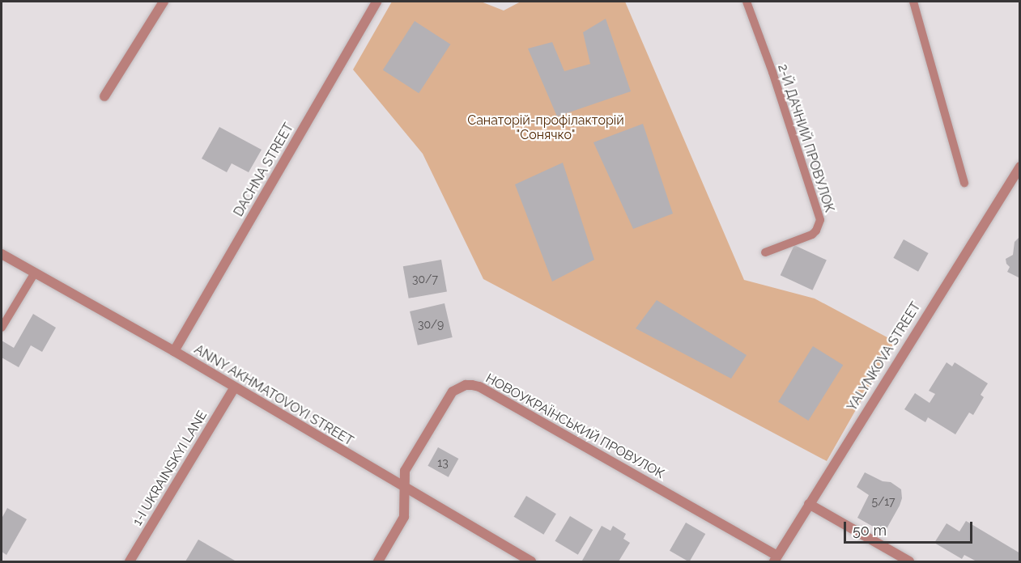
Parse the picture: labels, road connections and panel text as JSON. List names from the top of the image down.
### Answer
{
  "streets": {
    "street": [
      "DACHNA STREET",
      "YALYNKOVA STREET",
      "ANNY AKHMATOVOYI STREET",
      "НОВОУКРАЇНСЬКИЙ ПРОВУЛОК",
      "1-I UKRAINSKYI LANE"
    ],
    "lane": ["2-Й ДАЧНИЙ ПРОВУЛОК"]
  },
  "crossings": [
    ["DACHNA STREET", "ANNY AKHMATOVOYI STREET"],
    ["YALYNKOVA STREET", "НОВОУКРАЇНСЬКИЙ ПРОВУЛОК"],
    ["ANNY AKHMATOVOYI STREET", "НОВОУКРАЇНСЬКИЙ ПРОВУЛОК"],
    ["ANNY AKHMATOVOYI STREET", "1-I UKRAINSKYI LANE"]
  ],
  "parks": ["Санаторій-профілакторій \"Сонячко\""],
  "house_numbers": [
    "30/7",
    "30/9",
    "13",
    "5/17"
  ],
  "scale_bar": "50 m"
}
